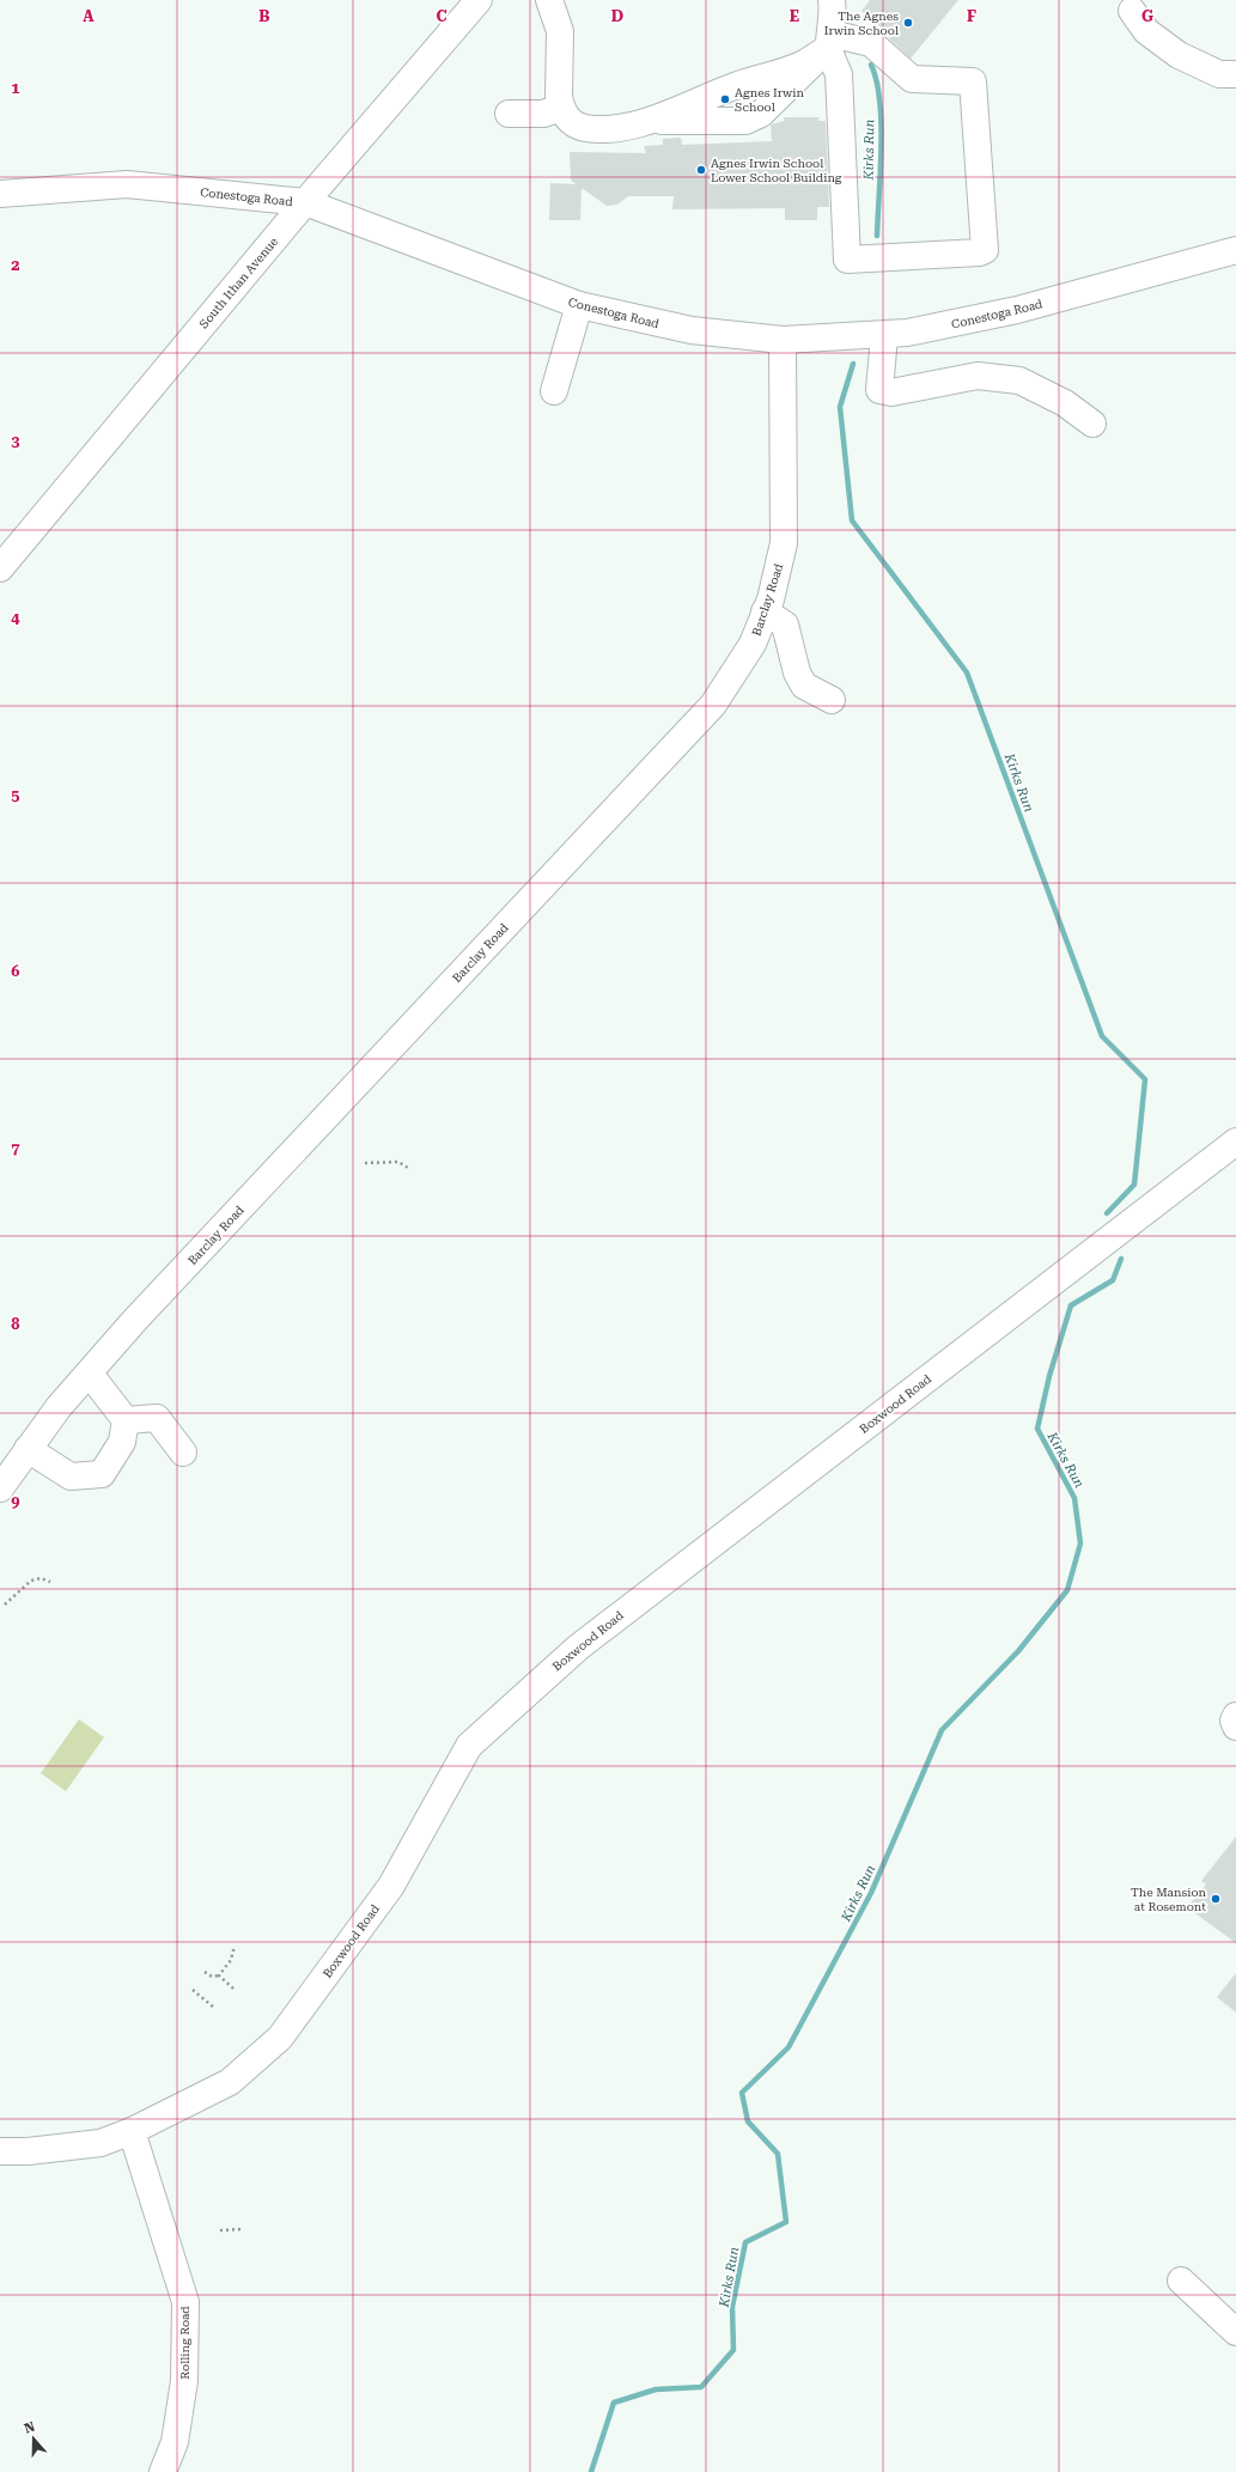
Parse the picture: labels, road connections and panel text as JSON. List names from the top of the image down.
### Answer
{
  "streets": {
    "street": [
      "Conestoga Road",
      "South Ithan Avenue",
      "Barclay Road",
      "Boxwood Road",
      "Rolling Road"
    ]
  },
  "crossings": [
    ["Conestoga Road", "South Ithan Avenue"],
    ["Conestoga Road", "Barclay Road"],
    ["Boxwood Road", "Rolling Road"]
  ],
  "water": ["Kirks Run"],
  "places": [
    "The Agnes Irwin School",
    "Agnes Irwin School",
    "Agnes Irwin School Lower School Building",
    "The Mansion at Rosemont"
  ],
  "north": "top",
  "grid": {
    "columns": [
      "A",
      "B",
      "C",
      "D",
      "E",
      "F",
      "G"
    ],
    "rows": [
      "1",
      "2",
      "3",
      "4",
      "5",
      "6",
      "7",
      "8",
      "9"
    ]
  }
}
